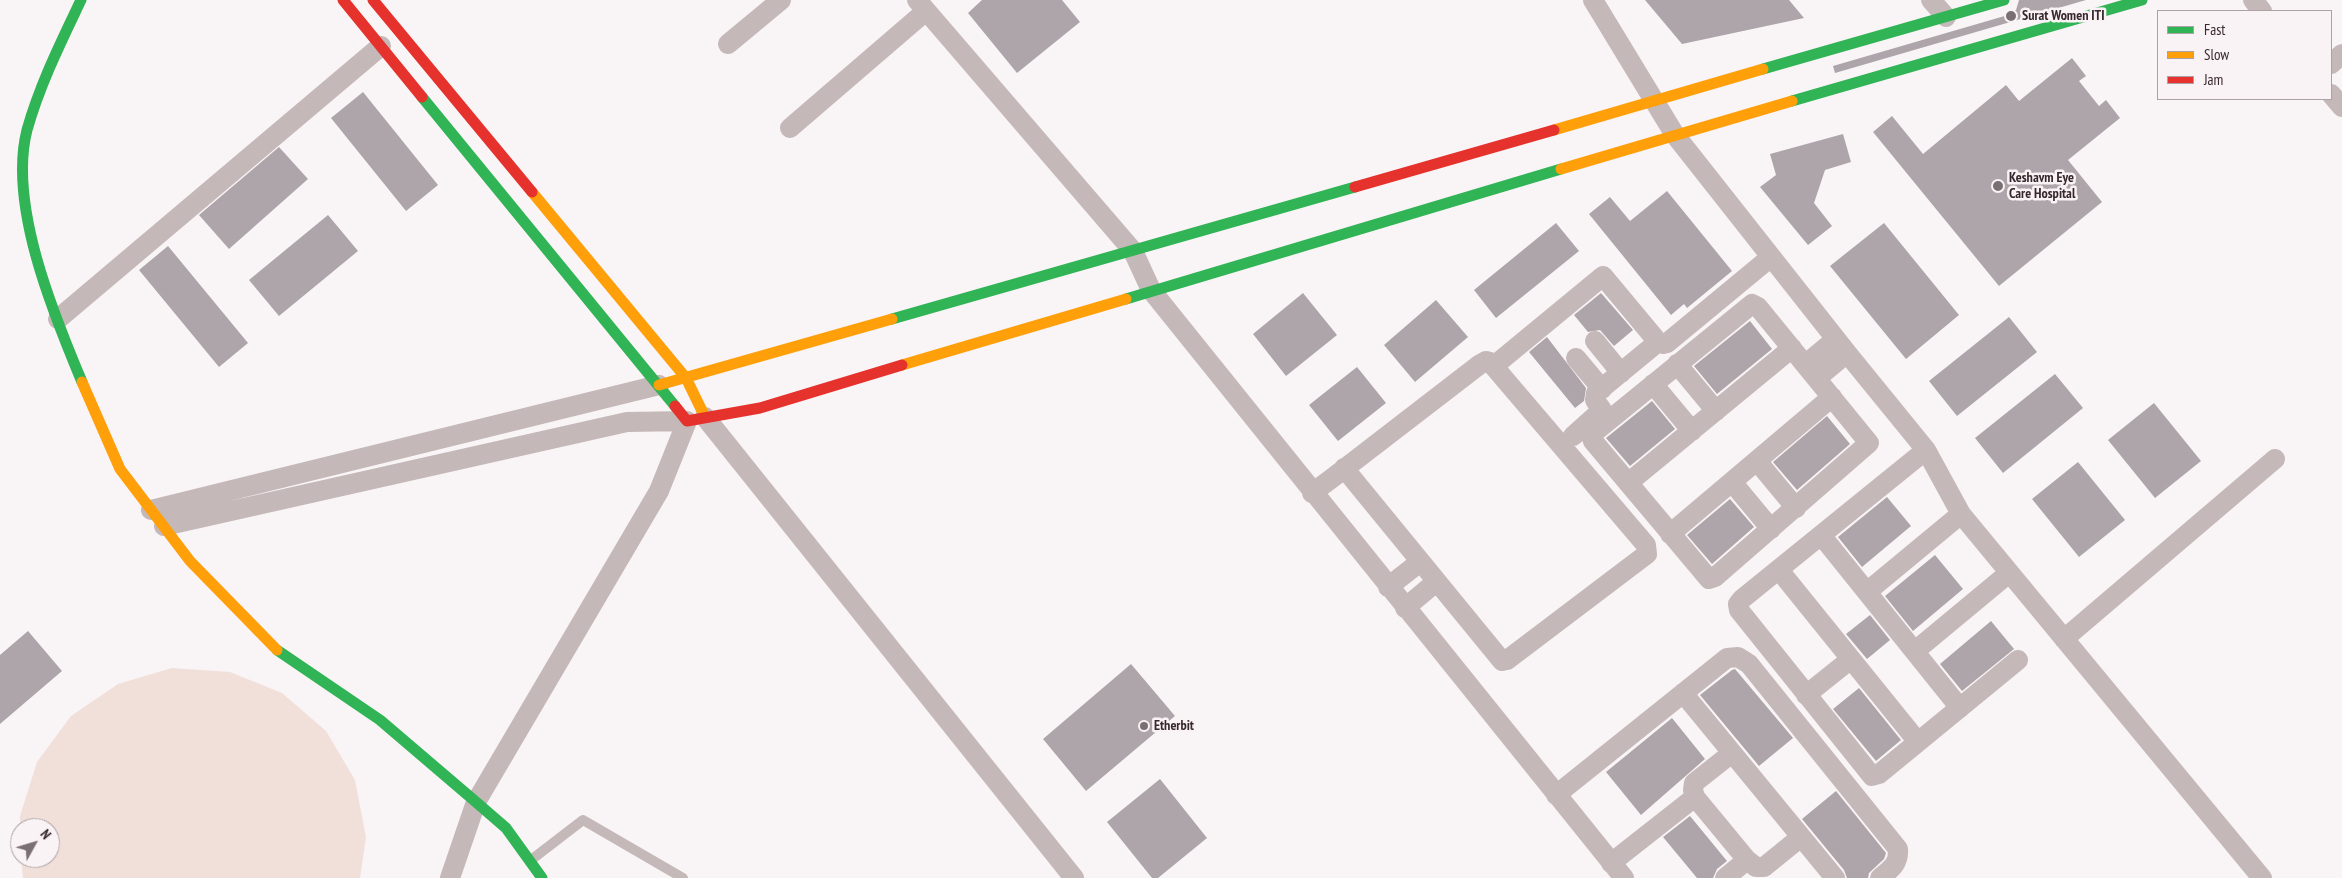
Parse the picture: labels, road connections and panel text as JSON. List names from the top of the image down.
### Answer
{
  "places": ["Surat Women ITI", "Keshavm Eye Care Hospital", "Etherbit"],
  "legend": ["Fast", "Slow", "Jam"],
  "north": "top right"
}
